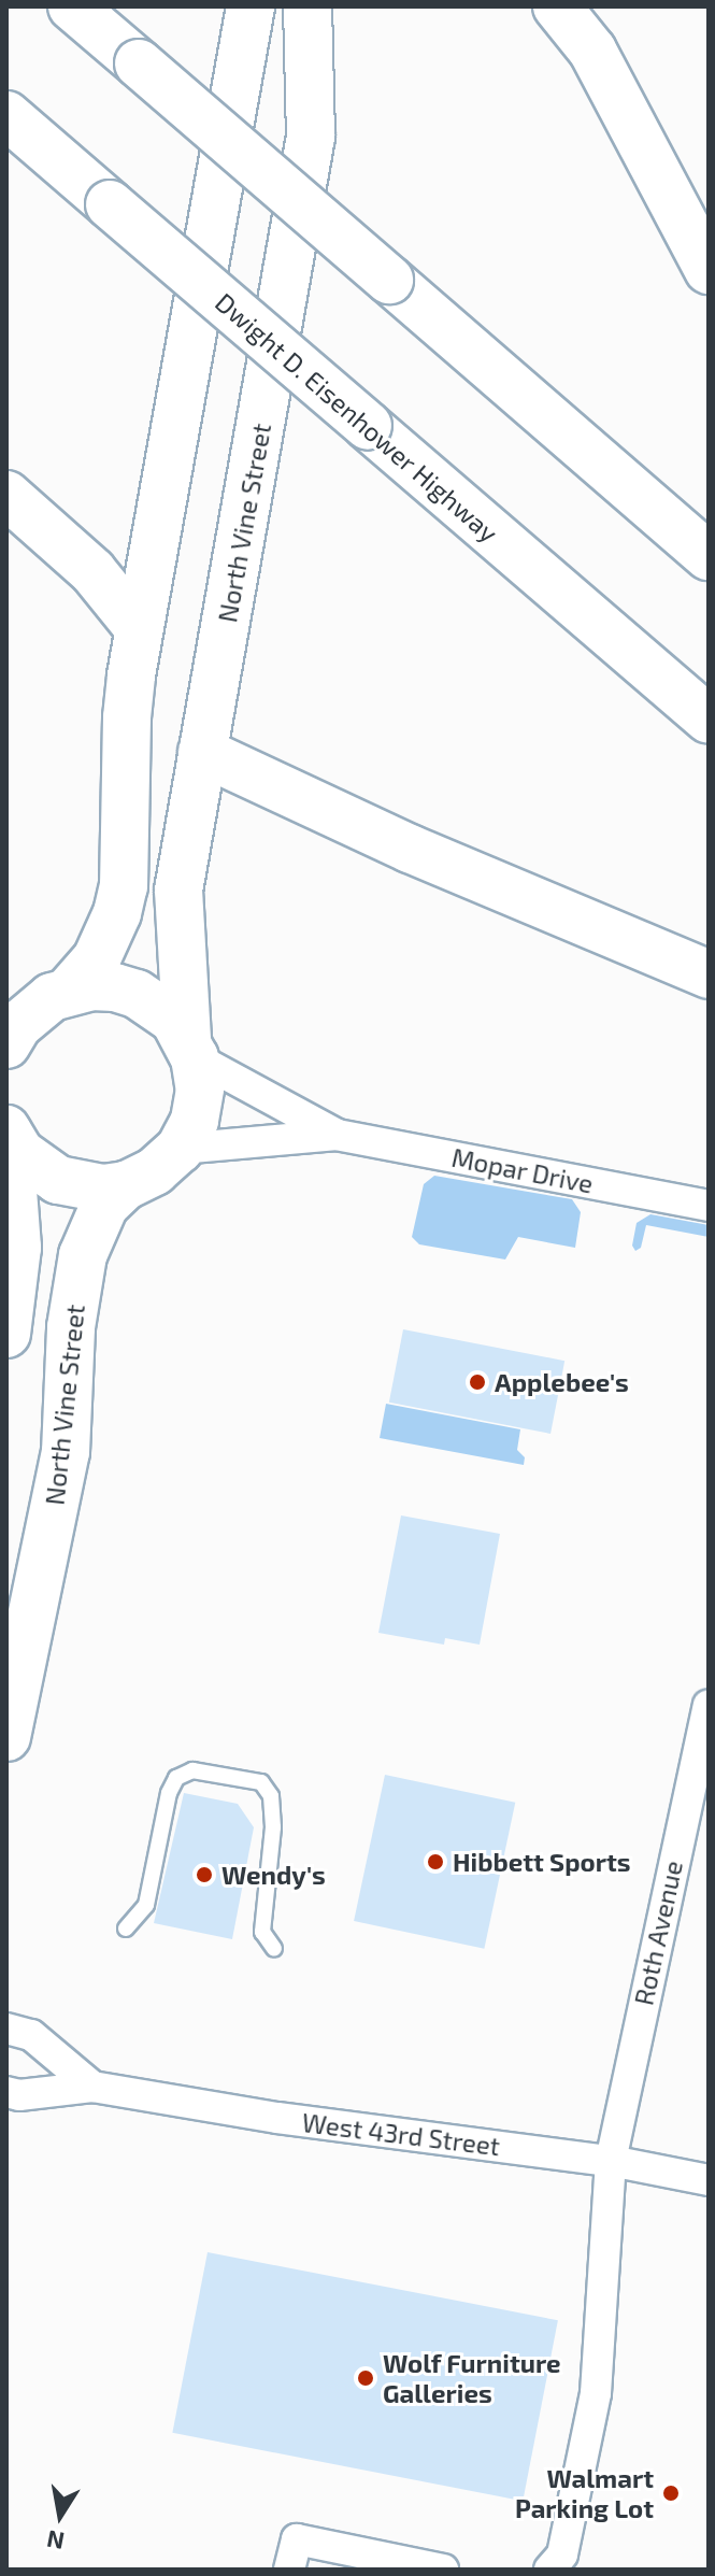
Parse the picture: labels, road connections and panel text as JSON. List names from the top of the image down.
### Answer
{
  "streets": {
    "highway": ["Dwight D. Eisenhower Highway", "North Vine Street"],
    "street": ["Mopar Drive", "Roth Avenue", "West 43rd Street"]
  },
  "crossings": [
    ["North Vine Street", "Mopar Drive"],
    ["Roth Avenue", "West 43rd Street"]
  ],
  "places": [
    "Applebee's",
    "Hibbett Sports",
    "Wendy's",
    "Wolf Furniture Galleries",
    "Walmart Parking Lot"
  ],
  "north": "bottom"
}
